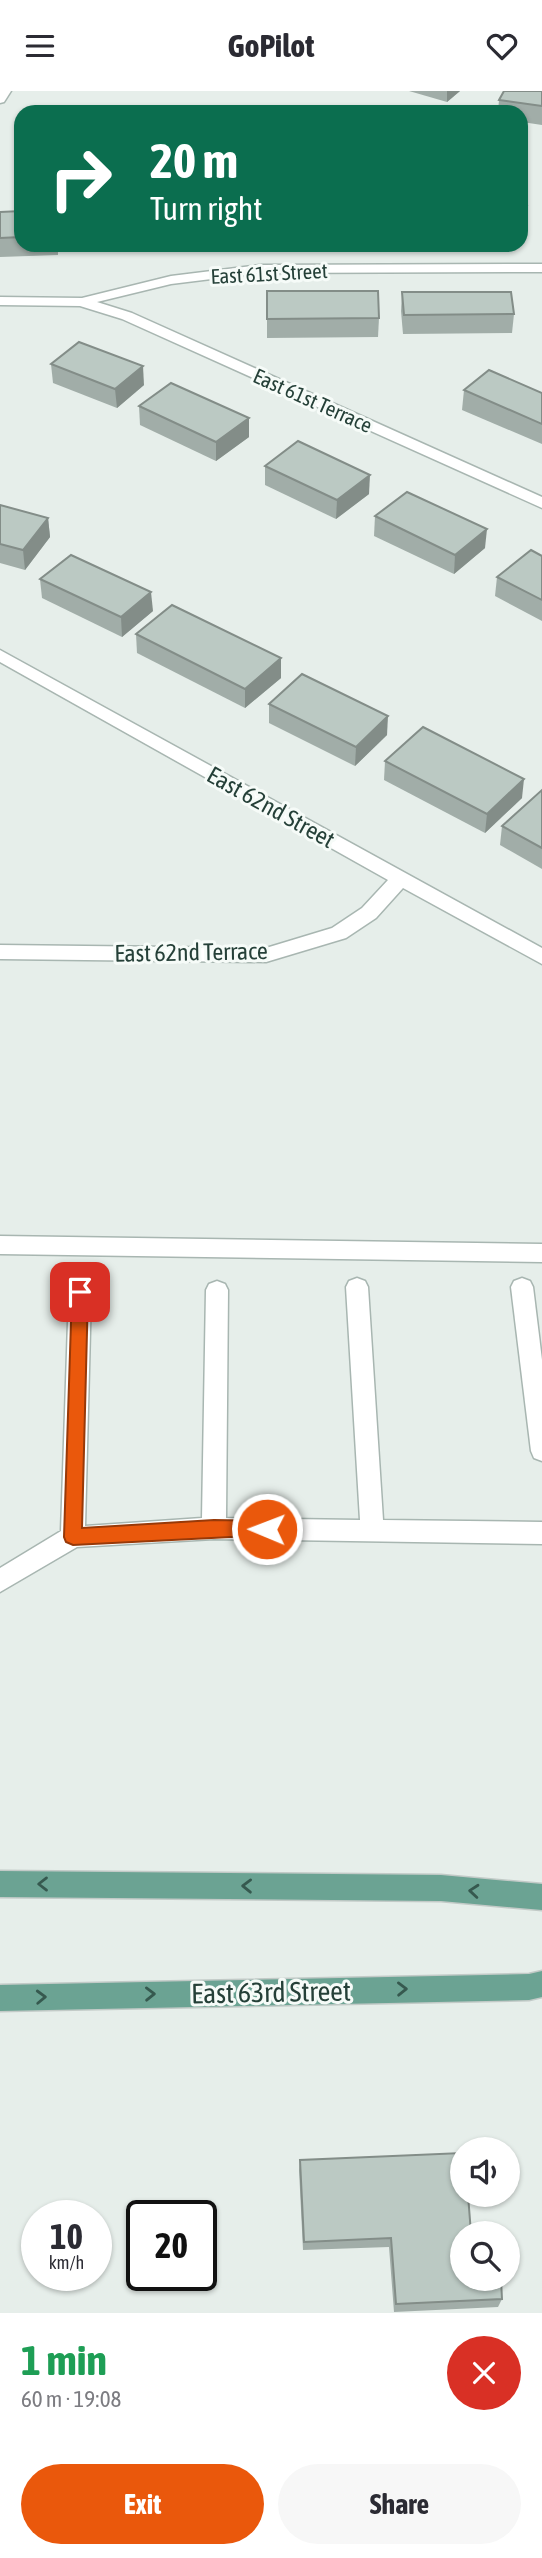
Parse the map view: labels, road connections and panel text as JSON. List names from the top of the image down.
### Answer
{
  "streets": {
    "main road": ["East 63rd Street"],
    "street": [
      "East 61st Street",
      "East 61st Terrace",
      "East 62nd Street",
      "East 62nd Terrace"
    ]
  },
  "crossings": [
    ["East 61st Street", "East 61st Terrace"],
    ["East 62nd Street", "East 62nd Terrace"]
  ],
  "page": {
    "header": "GoPilot",
    "turn": ["20 m", "Turn right"],
    "speed": "10 km/h",
    "limit": "20",
    "heading": ["1 min", "60 m · 19:08"],
    "buttons": ["Exit", "Share"]
  }
}
